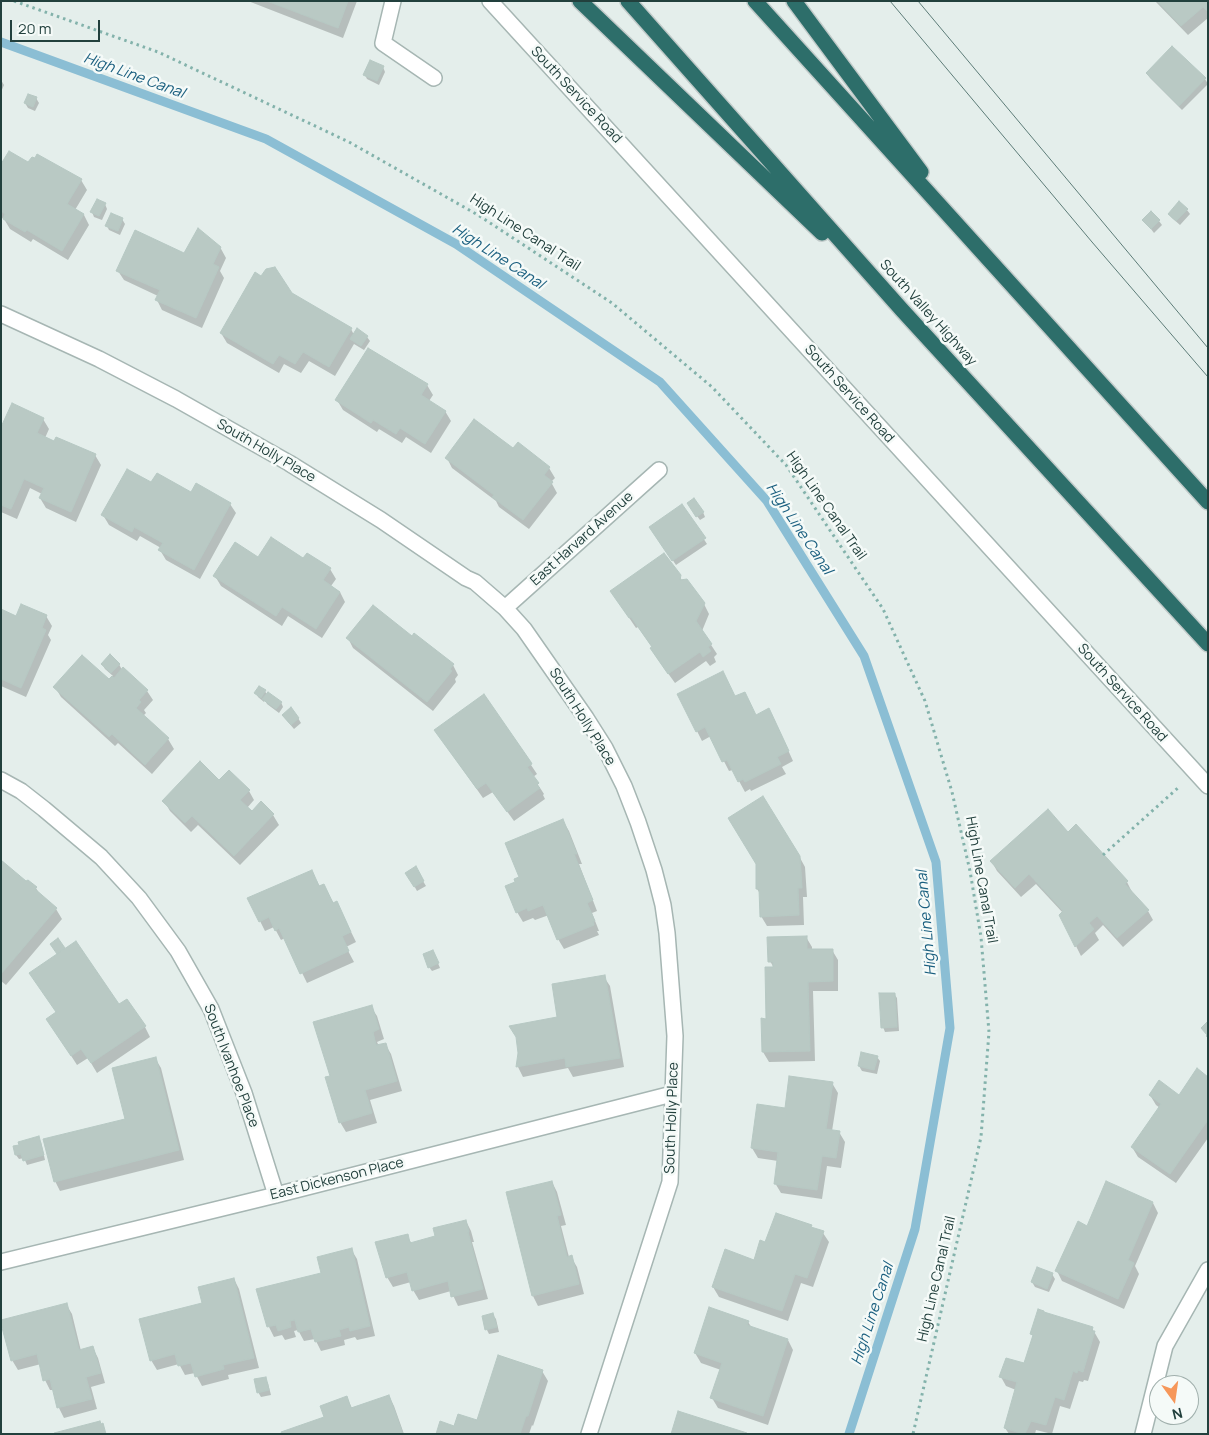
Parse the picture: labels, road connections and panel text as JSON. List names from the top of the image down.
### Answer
{
  "streets": {
    "highway": ["South Valley Highway"],
    "street": [
      "South Service Road",
      "South Holly Place",
      "East Harvard Avenue",
      "South Ivanhoe Place",
      "East Dickenson Place"
    ],
    "path": ["High Line Canal Trail"]
  },
  "crossings": [
    ["South Holly Place", "East Harvard Avenue"],
    ["South Holly Place", "East Dickenson Place"],
    ["South Ivanhoe Place", "East Dickenson Place"]
  ],
  "water": ["High Line Canal"],
  "scale_bar": "20 m",
  "north": "bottom"
}
